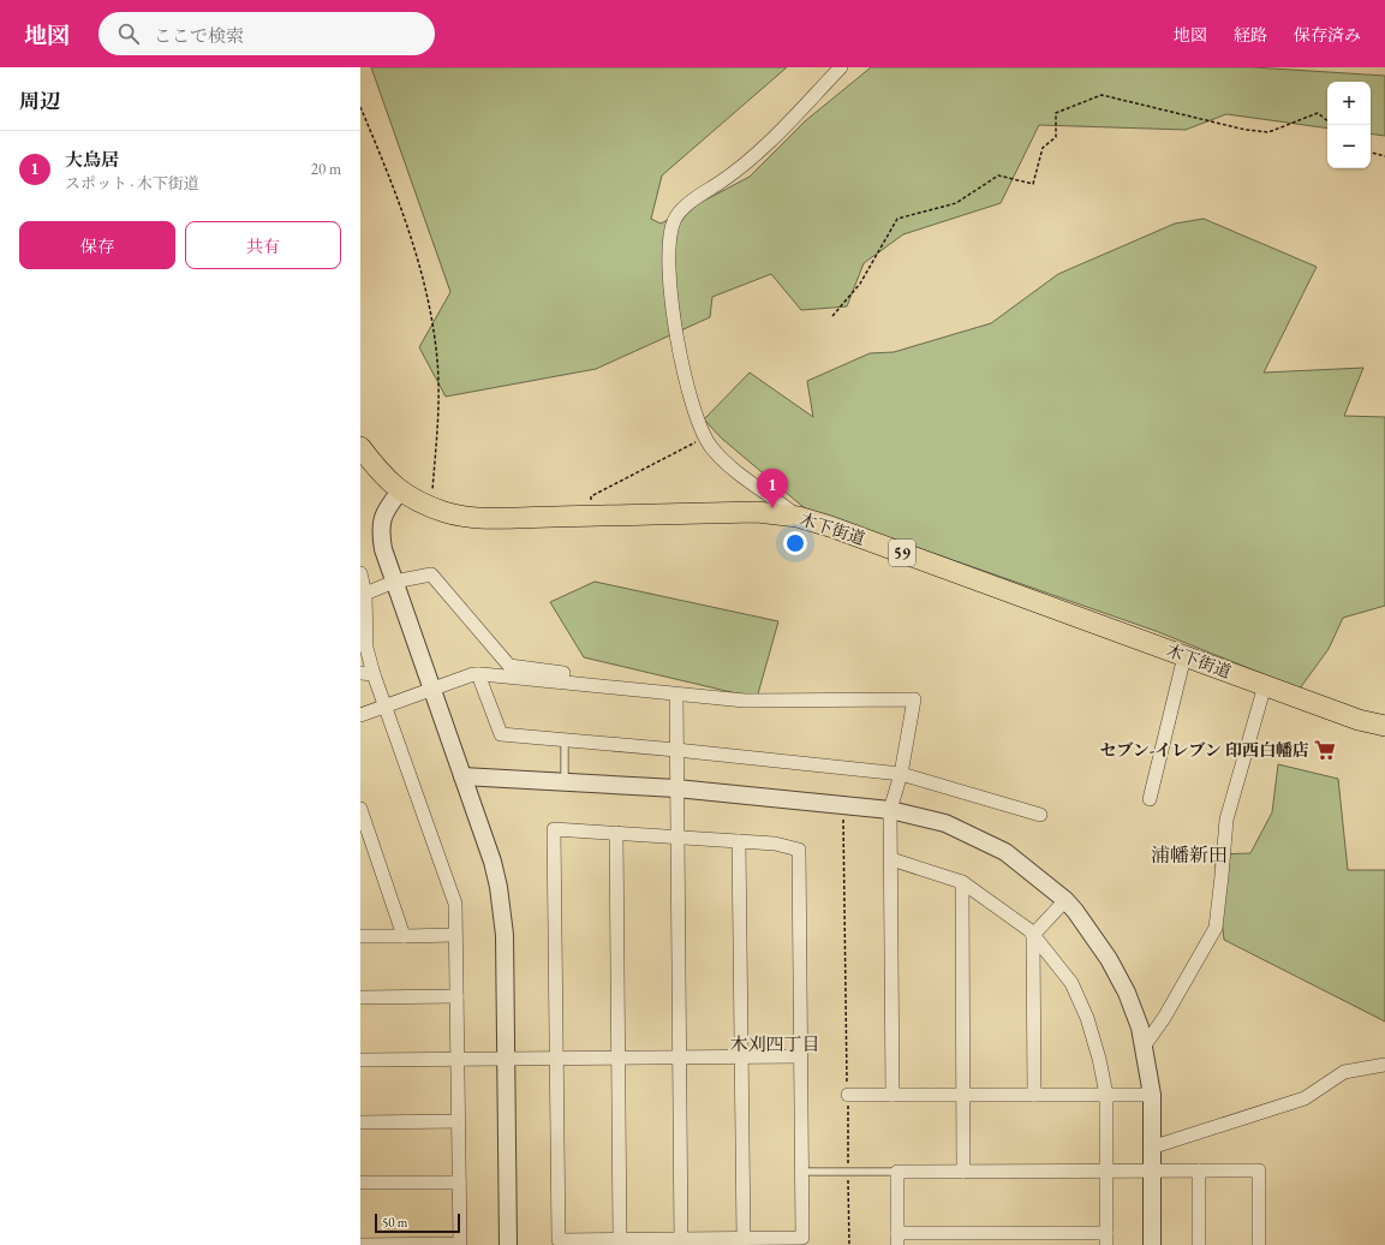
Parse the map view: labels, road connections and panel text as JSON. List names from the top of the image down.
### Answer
{
  "streets": {
    "main road": ["木下街道", "59"]
  },
  "districts": ["浦幡新田", "木刈四丁目"],
  "places": {
    "supermarket": ["セブン-イレブン 印西白幡店"]
  },
  "scale_bar": "50 m",
  "page": {
    "header": "地図",
    "search": "ここで検索",
    "nav": ["地図", "経路", "保存済み"],
    "heading": "周辺",
    "map_buttons": ["+", "−"],
    "list": [
      {
        "mark": "1",
        "name": "大鳥居",
        "note": "スポット · 木下街道",
        "value": "20 m"
      }
    ],
    "buttons": ["保存", "共有"],
    "pins": "1",
    "scale": "50 m"
  }
}
